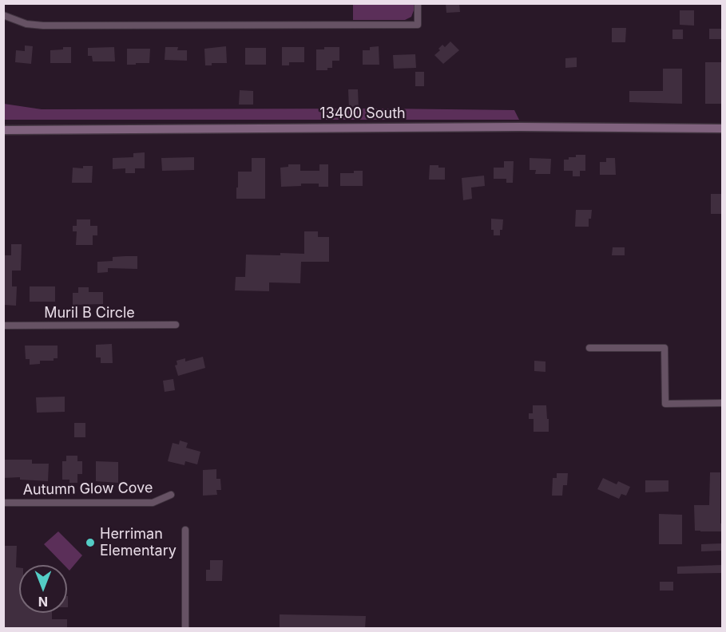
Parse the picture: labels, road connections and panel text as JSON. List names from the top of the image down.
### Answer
{
  "streets": {
    "main road": ["13400 South"],
    "street": ["Muril B Circle", "Autumn Glow Cove"]
  },
  "places": ["Herriman Elementary"],
  "north": "bottom"
}
